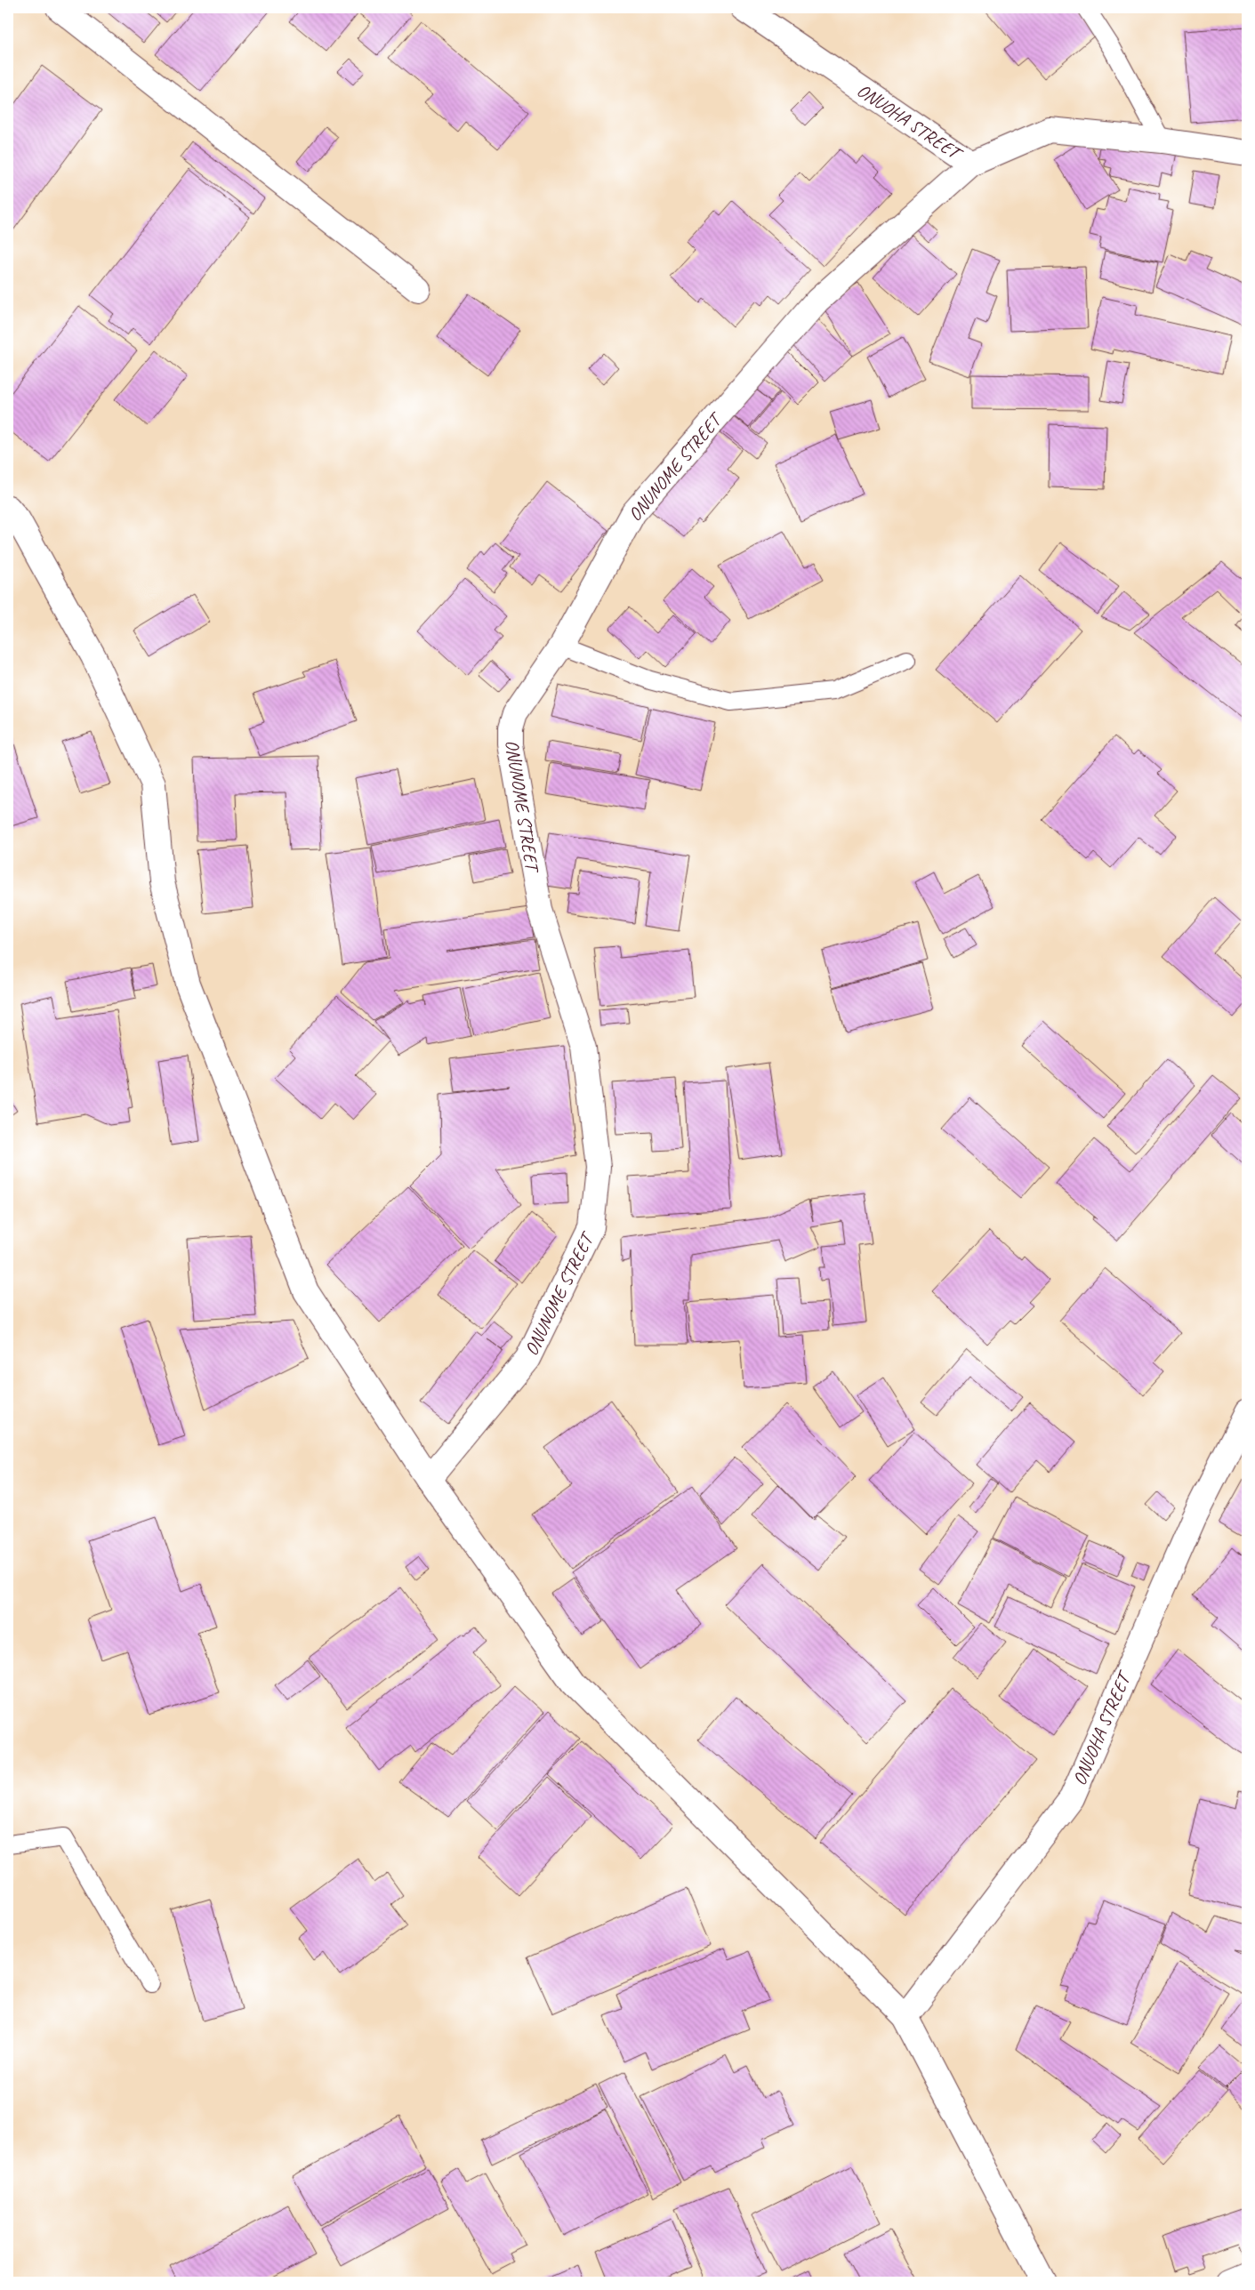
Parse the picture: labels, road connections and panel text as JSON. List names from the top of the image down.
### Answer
{
  "streets": {
    "street": ["ONUOHA STREET", "ONUNOME STREET"]
  },
  "crossings": [
    ["ONUOHA STREET", "ONUNOME STREET"]
  ]
}
